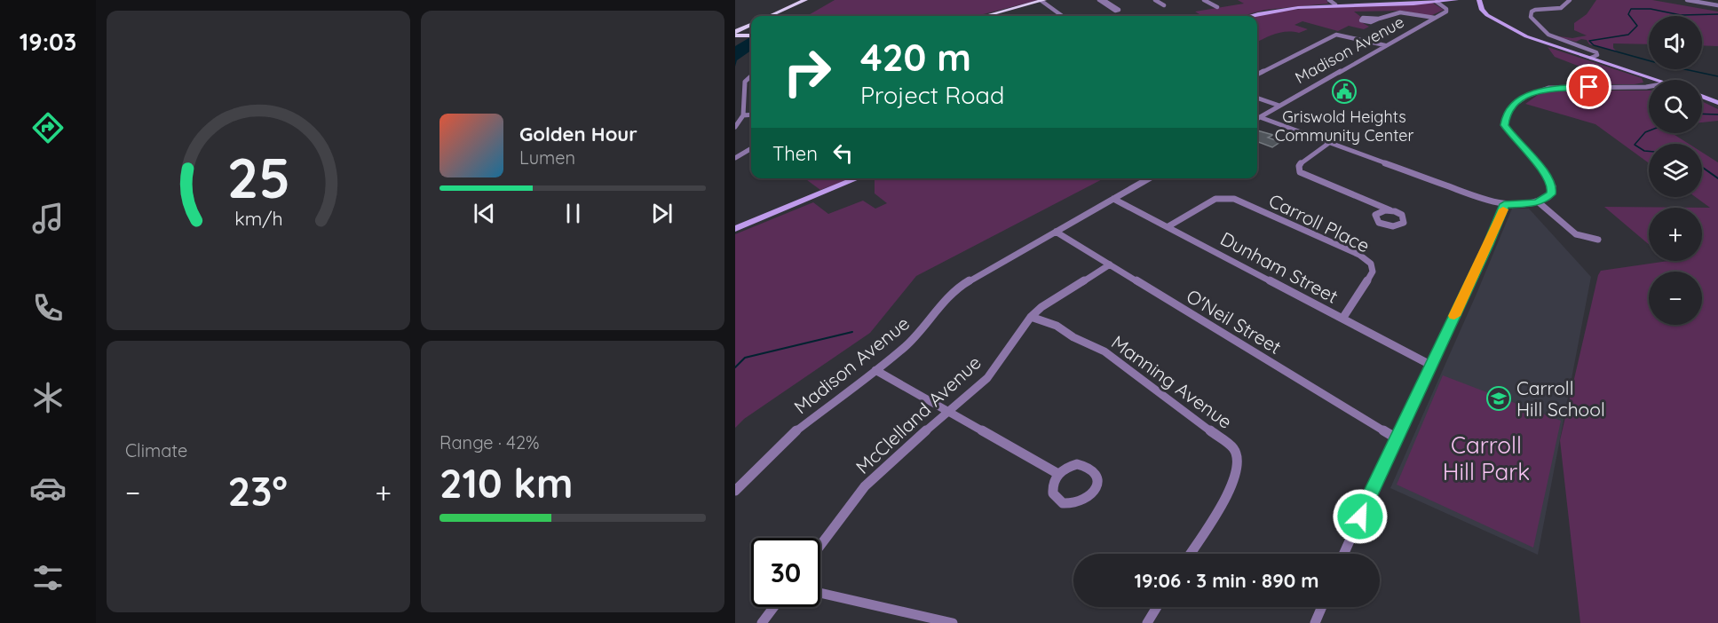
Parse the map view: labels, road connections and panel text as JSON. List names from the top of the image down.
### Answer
{
  "streets": {
    "street": [
      "Madison Avenue",
      "Carroll Place",
      "Dunham Street",
      "O'Neil Street",
      "Manning Avenue",
      "McClelland Avenue"
    ]
  },
  "crossings": [
    ["Madison Avenue", "Dunham Street"],
    ["Madison Avenue", "O'Neil Street"],
    ["Carroll Place", "Dunham Street"],
    ["O'Neil Street", "McClelland Avenue"],
    ["Manning Avenue", "McClelland Avenue"]
  ],
  "parks": ["Carroll Hill Park"],
  "places": {
    "public building": ["Griswold Heights Community Center"],
    "school or university": ["Carroll Hill School"]
  },
  "page": {
    "tabs": "19:03",
    "map_buttons": ["+", "−"],
    "turn": ["420 m", "Project Road"],
    "song": ["Golden Hour", "Lumen"],
    "then": "Then",
    "tile": [
      "Climate",
      ["Range · 42%", "210 km"]
    ],
    "heat": ["−", "23°", "+"],
    "limit": "30",
    "trip": "19:06 · 3 min · 890 m",
    "gauge": ["25", "km/h"]
  }
}
